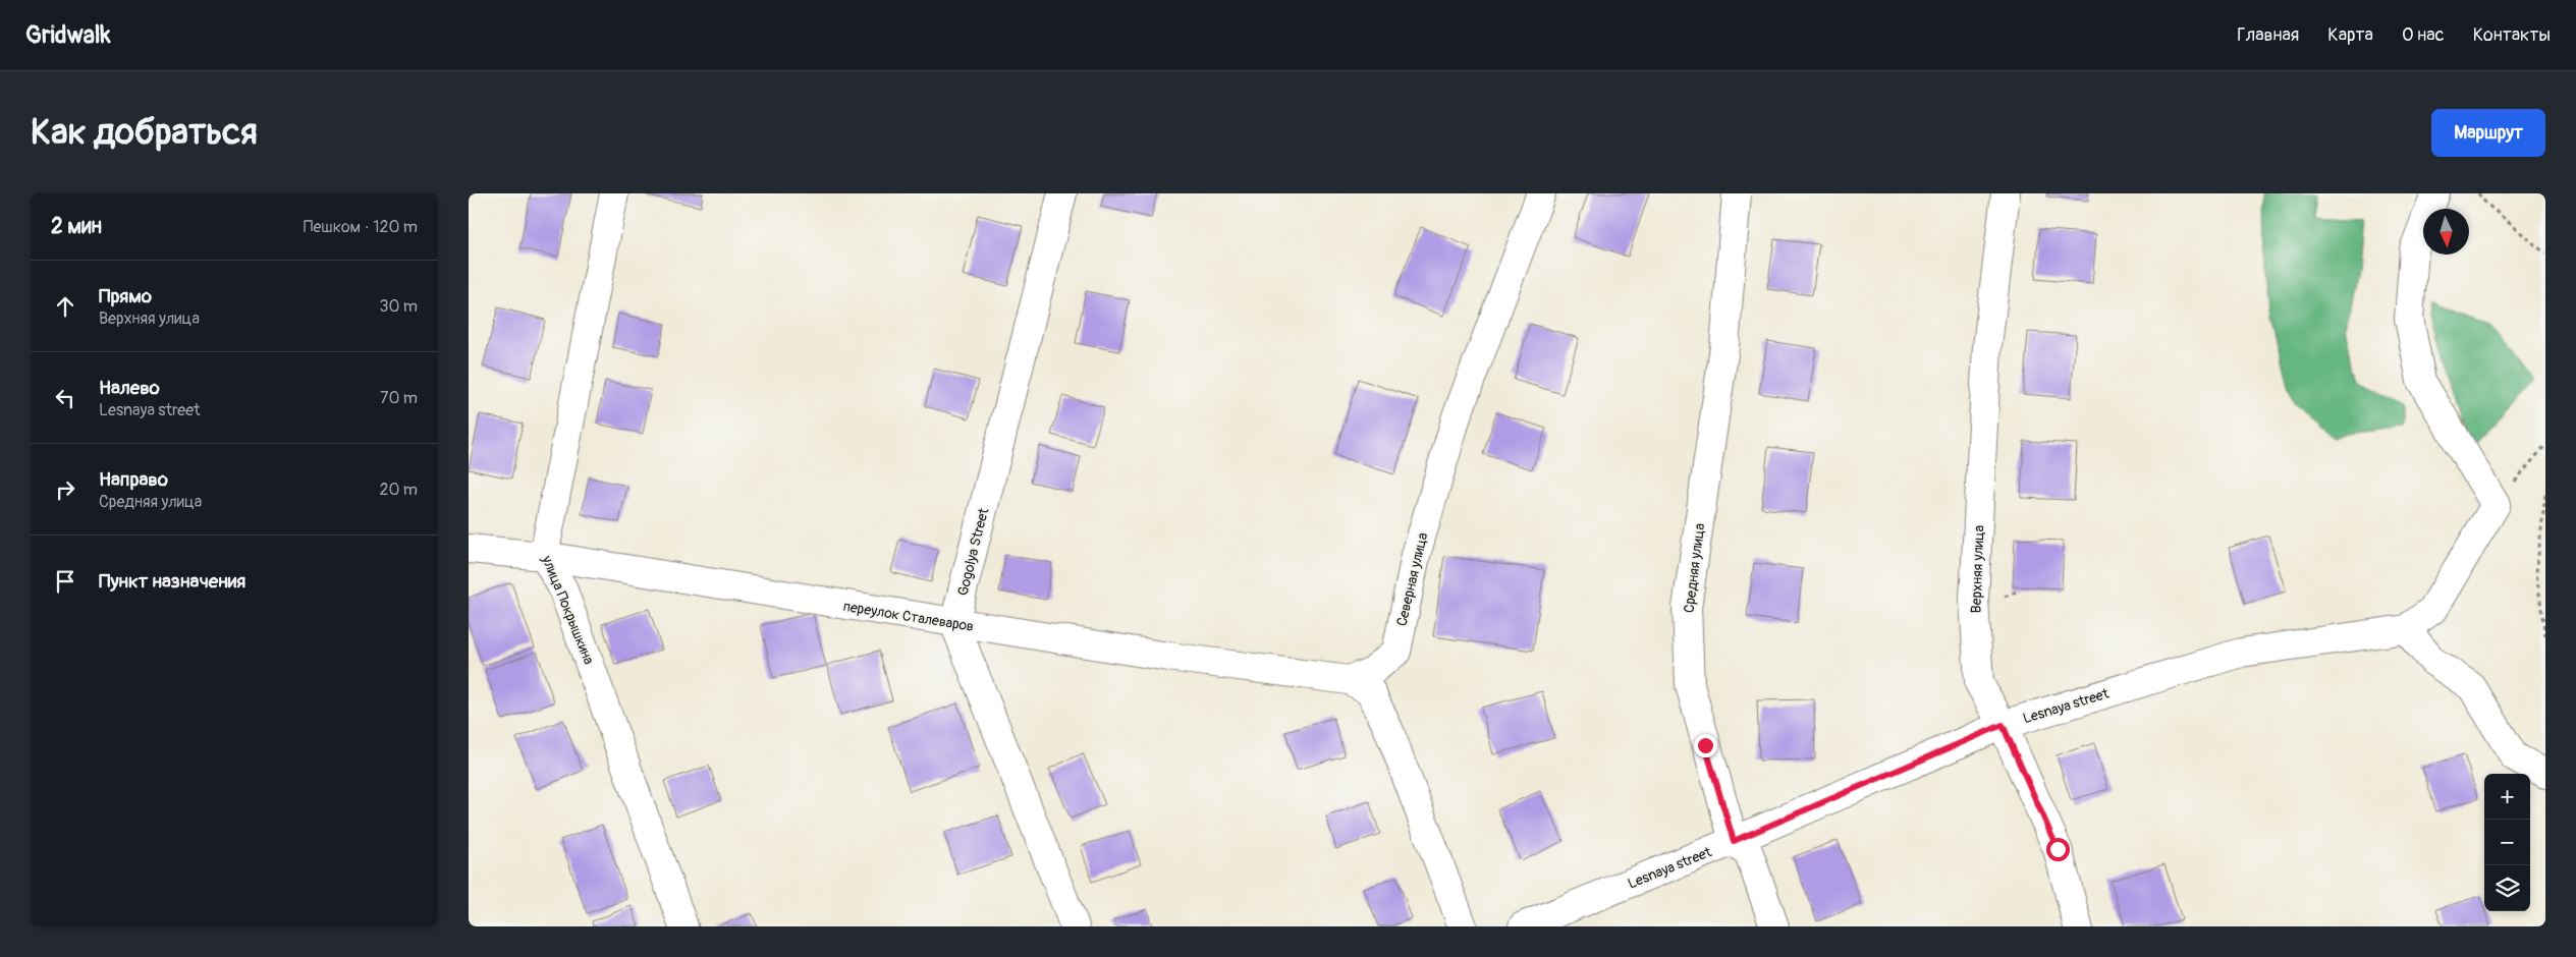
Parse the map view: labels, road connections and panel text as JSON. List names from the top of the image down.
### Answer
{
  "streets": {
    "street": [
      "Gogolya Street",
      "Средняя улица",
      "Верхняя улица",
      "Северная улица",
      "улица Покрышкина",
      "переулок Сталеваров",
      "Lesnaya street"
    ]
  },
  "crossings": [
    ["Gogolya Street", "переулок Сталеваров"],
    ["Средняя улица", "Lesnaya street"],
    ["Верхняя улица", "Lesnaya street"],
    ["Северная улица", "переулок Сталеваров"],
    ["улица Покрышкина", "переулок Сталеваров"]
  ],
  "north": "bottom",
  "page": {
    "header": "Gridwalk",
    "nav": [
      "Главная",
      "Карта",
      "О нас",
      "Контакты"
    ],
    "buttons": "Маршрут",
    "title": "Как добраться",
    "heading": ["2 мин", "Пешком · 120 m"],
    "list": [
      ["Прямо", "Верхняя улица", "30 m"],
      ["Налево", "Lesnaya street", "70 m"],
      ["Направо", "Средняя улица", "20 m"],
      "Пункт назначения"
    ],
    "map_buttons": ["+", "−"]
  }
}
